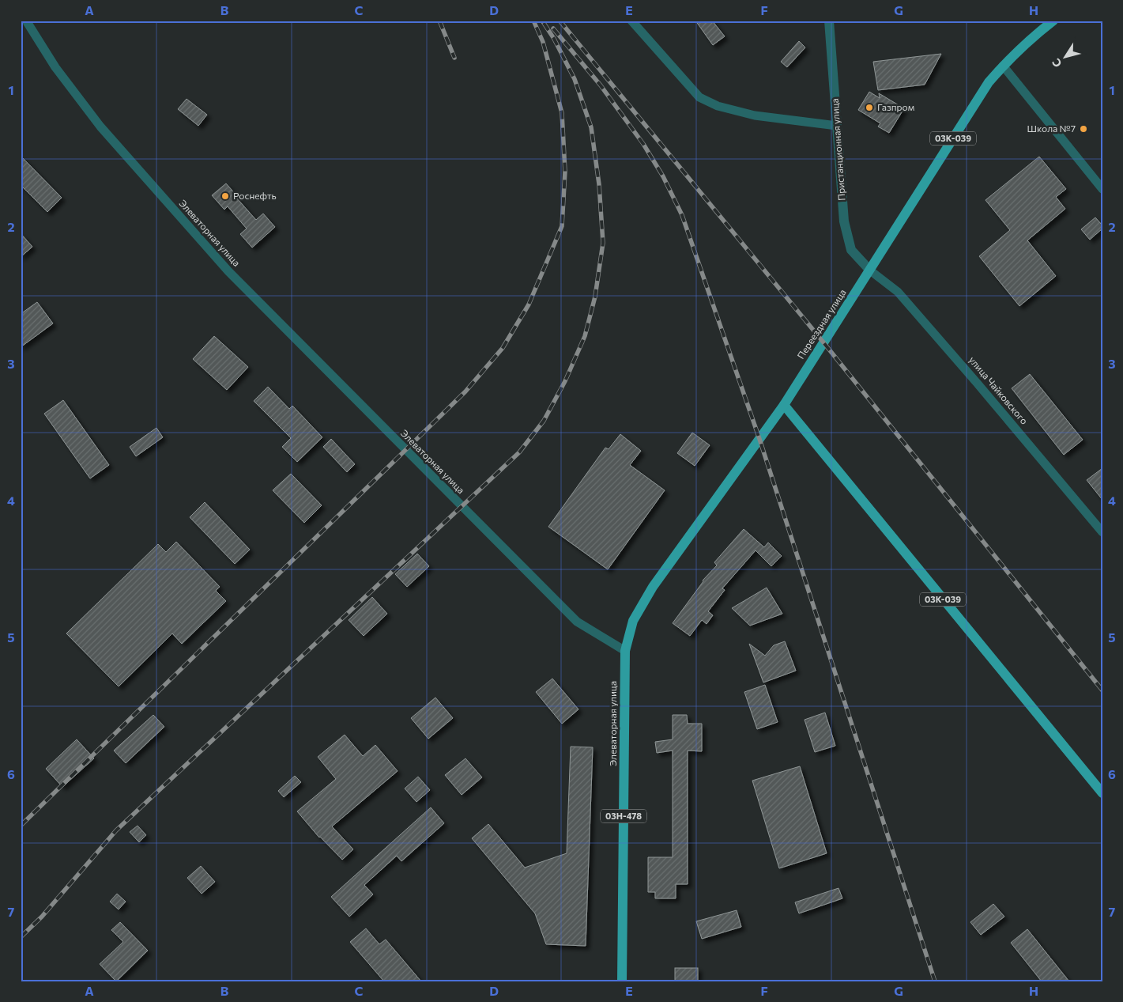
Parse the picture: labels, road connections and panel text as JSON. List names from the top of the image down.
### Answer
{
  "streets": {
    "main road": [
      "03К-039",
      "Элеваторная улица",
      "Переездная улица",
      "03Н-478"
    ],
    "street": ["Пристанционная улица", "улица Чайковского"]
  },
  "crossings": [
    ["03К-039", "Переездная улица"],
    ["Пристанционная улица", "Переездная улица"],
    ["Пристанционная улица", "улица Чайковского"],
    ["Элеваторная улица", "Переездная улица"],
    ["Переездная улица", "улица Чайковского"]
  ],
  "places": ["Газпром", "Школа №7", "Роснефть"],
  "north": "bottom left",
  "grid": {
    "columns": [
      "A",
      "B",
      "C",
      "D",
      "E",
      "F",
      "G",
      "H"
    ],
    "rows": [
      "1",
      "2",
      "3",
      "4",
      "5",
      "6",
      "7"
    ]
  }
}
